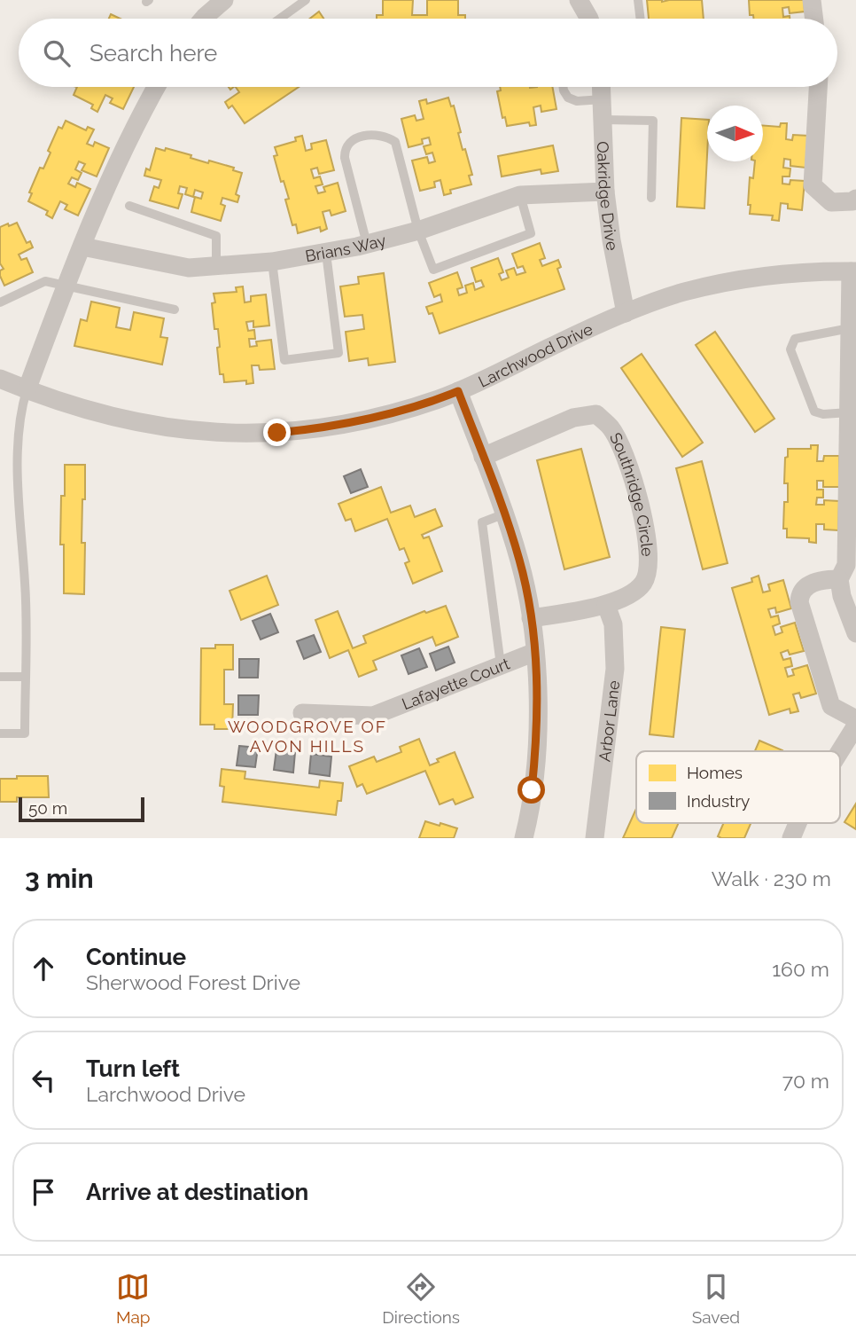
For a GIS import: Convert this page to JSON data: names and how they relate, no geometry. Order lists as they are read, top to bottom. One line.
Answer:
{"streets":{"street":["Oakridge Drive","Brians Way","Larchwood Drive","Southridge Circle","Lafayette Court","Arbor Lane"]},"crossings":[["Oakridge Drive","Brians Way"],["Oakridge Drive","Larchwood Drive"],["Southridge Circle","Arbor Lane"]],"districts":["WOODGROVE OF AVON HILLS"],"legend":["Homes","Industry"],"scale_bar":"50 m","north":"right","page":{"search":"Search here","scale":"50 m","heading":["3 min","Walk · 230 m"],"list":[["Continue","Sherwood Forest Drive","160 m"],["Turn left","Larchwood Drive","70 m"],"Arrive at destination"],"nav":["Map","Directions","Saved"]}}
